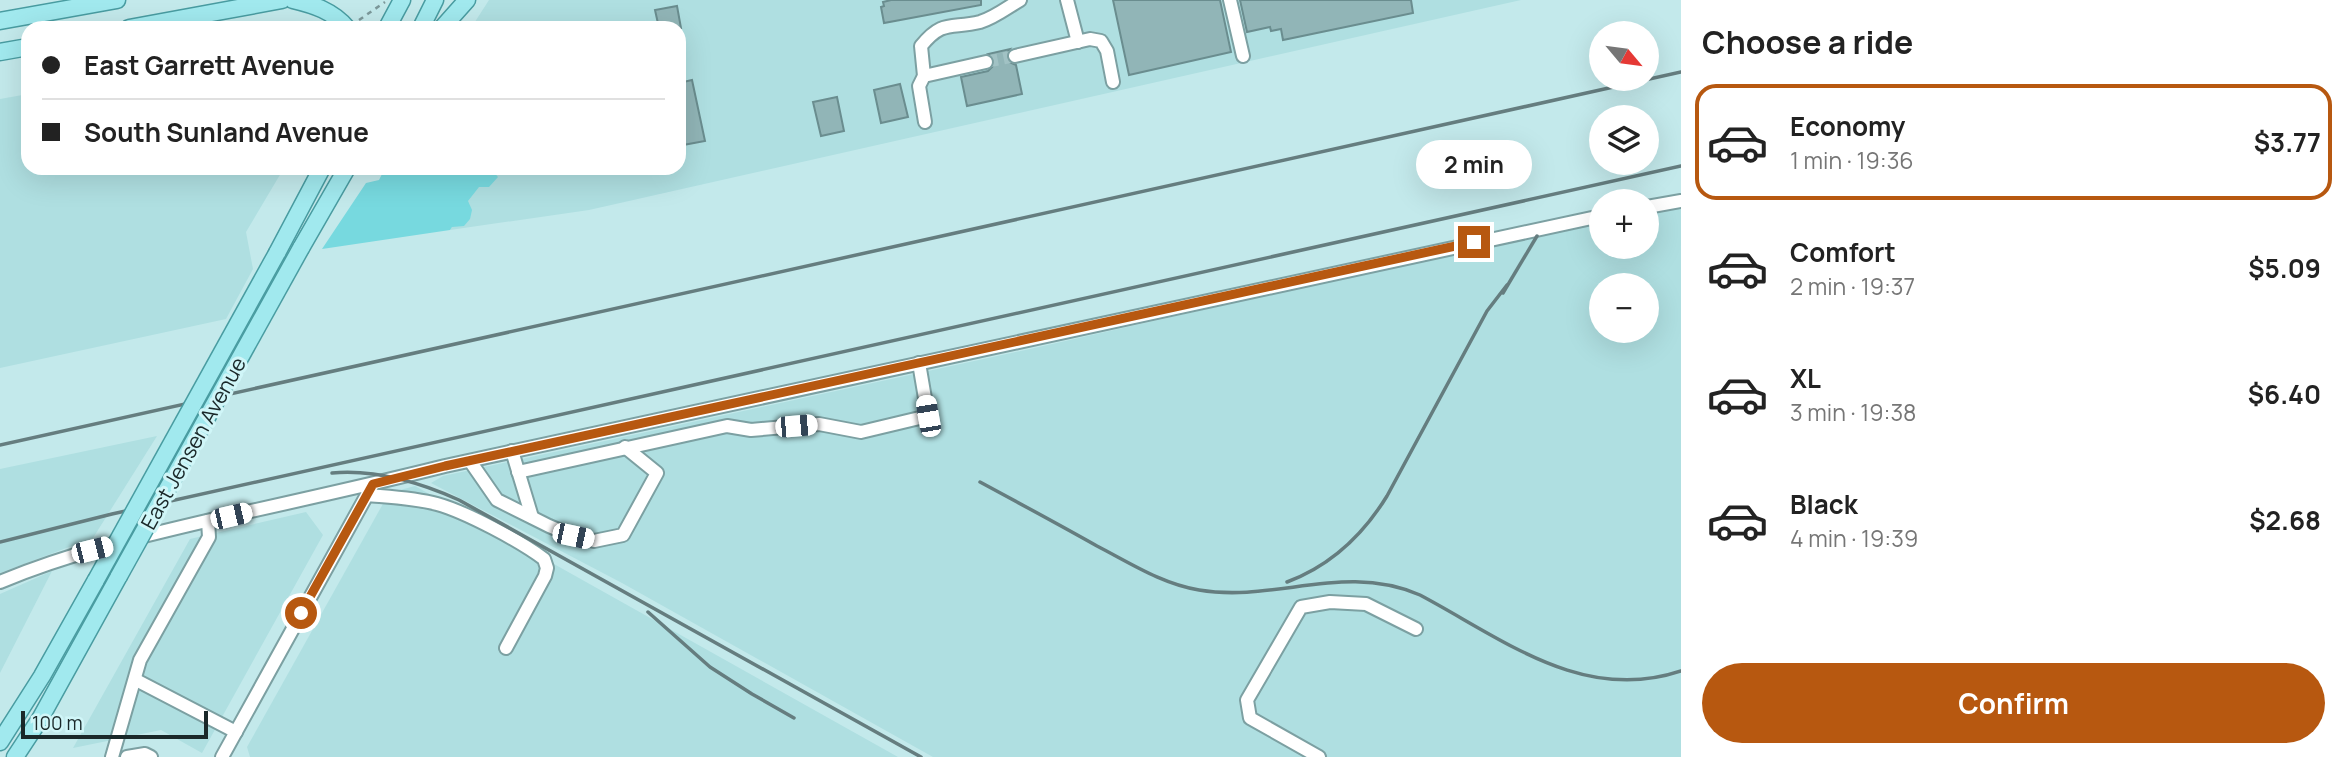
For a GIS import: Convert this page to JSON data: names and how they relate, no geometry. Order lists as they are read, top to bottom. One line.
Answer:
{"streets":{"main road":["East Jensen Avenue"]},"scale_bar":"100 m","north":"bottom right","page":{"heading":"Choose a ride","map_buttons":["+","−"],"banner":["East Garrett Avenue","South Sunland Avenue"],"list":[{"name":"Economy","note":"1 min · 19:36","value":"$3.77"},{"name":"Comfort","note":"2 min · 19:37","value":"$5.09"},{"name":"XL","note":"3 min · 19:38","value":"$6.40"},{"name":"Black","note":"4 min · 19:39","value":"$2.68"}],"bubble":"2 min","buttons":"Confirm","scale":"100 m"}}
